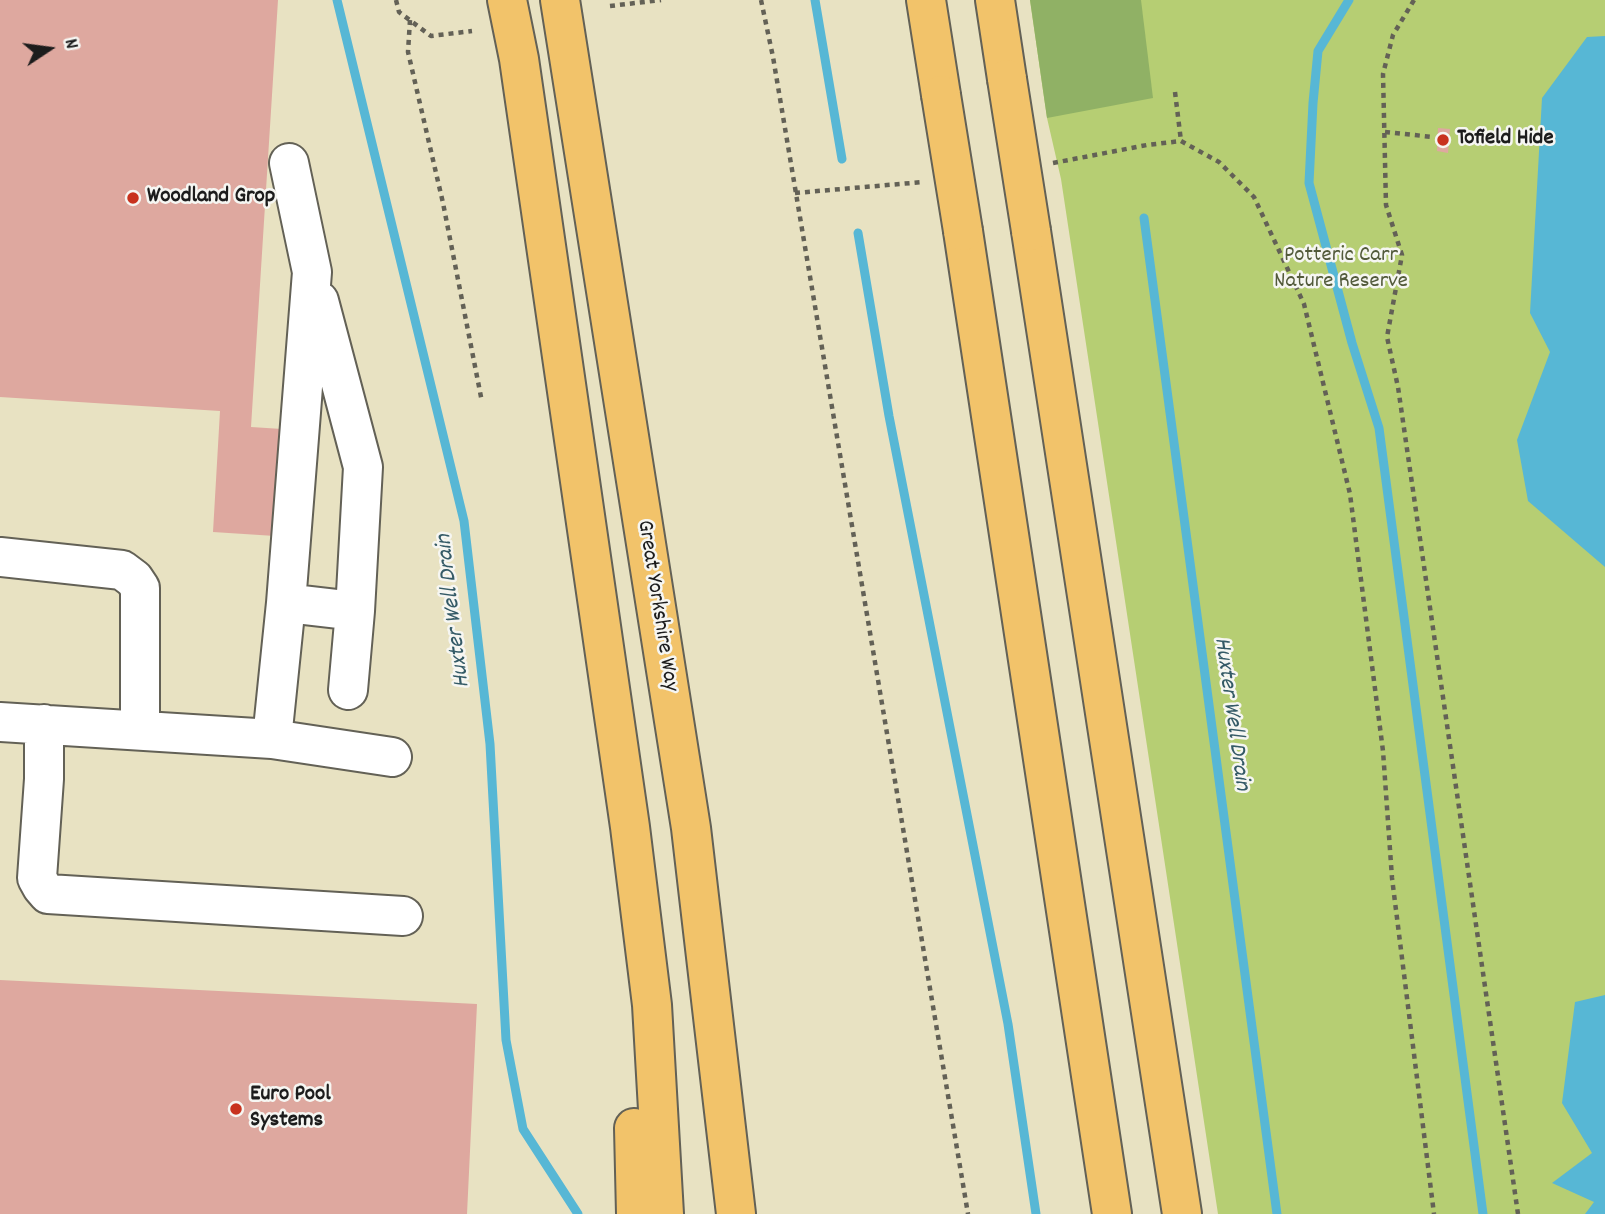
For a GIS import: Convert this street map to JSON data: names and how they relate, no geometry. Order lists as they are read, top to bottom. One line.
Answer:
{"streets":{"highway":["Great Yorkshire Way"]},"water":["Huxter Well Drain"],"parks":["Potteric Carr Nature Reserve"],"places":["Tofield Hide","Woodland Grop","Euro Pool Systems"],"north":"right"}
